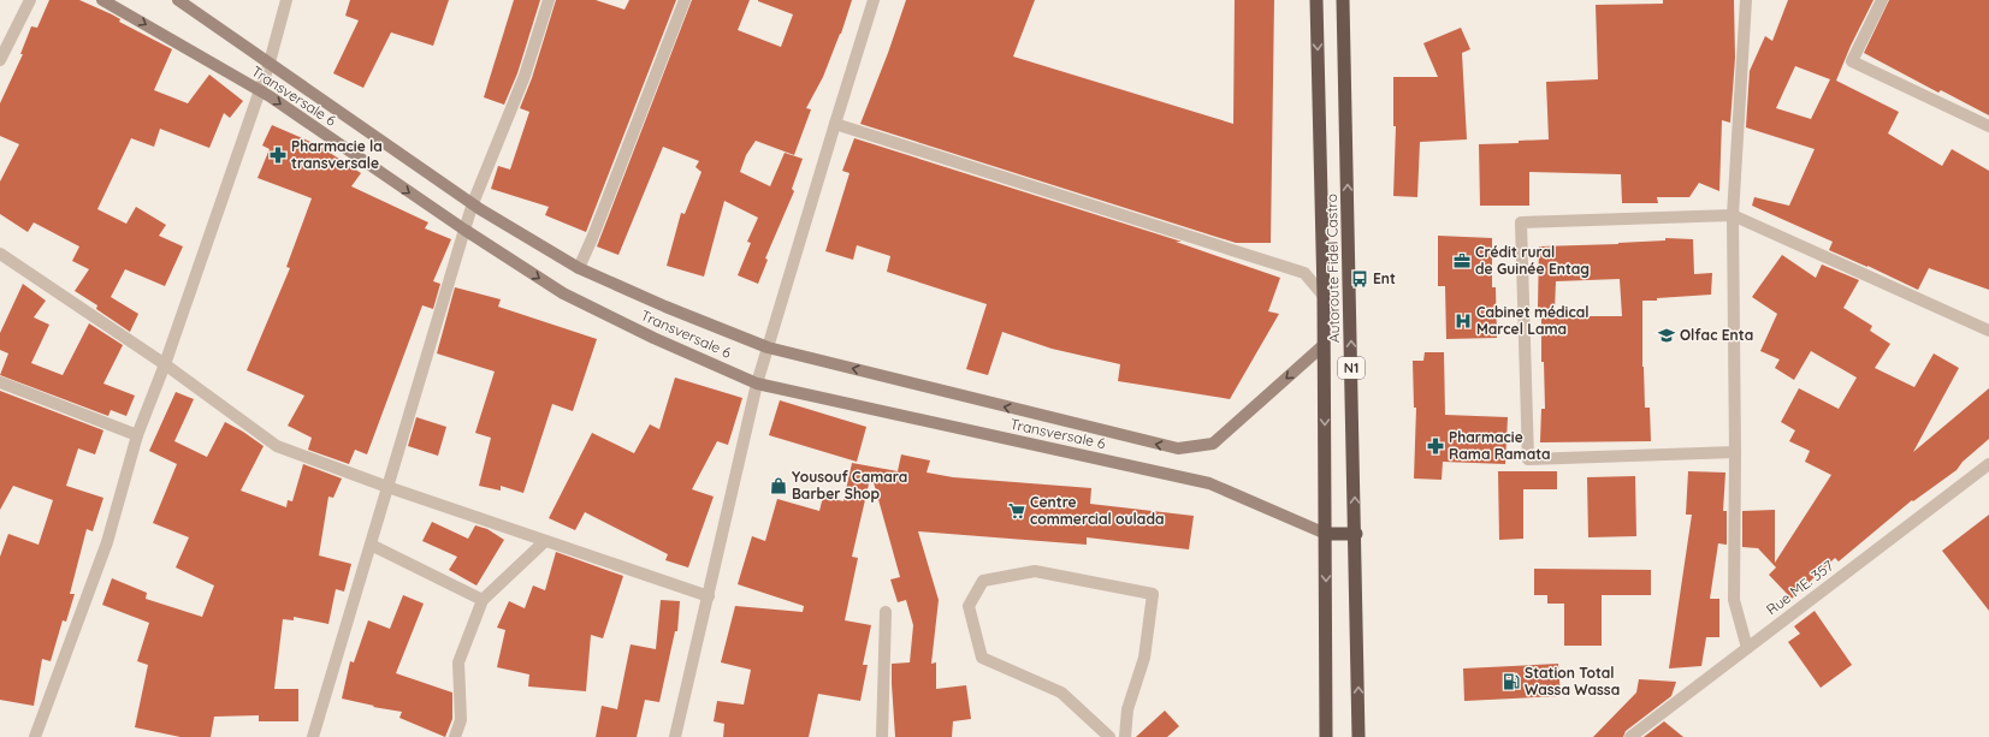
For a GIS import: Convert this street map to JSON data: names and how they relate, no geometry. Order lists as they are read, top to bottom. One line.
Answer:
{"streets":{"highway":["Autoroute Fidel Castro","N1"],"main road":["Transversale 6"],"street":["Rue ME. 357"]},"crossings":[["Transversale 6","Autoroute Fidel Castro"]],"places":{"pharmacy":["Pharmacie la transversale","Pharmacie Rama Ramata"],"office":["Crédit rural de Guinée Entag"],"bus stop":["Ent"],"hospital":["Cabinet médical Marcel Lama"],"school or university":["Olfac Enta"],"shop":["Yousouf Camara Barber Shop"],"supermarket":["Centre commercial oulada"],"fuel station":["Station Total Wassa Wassa"]}}
